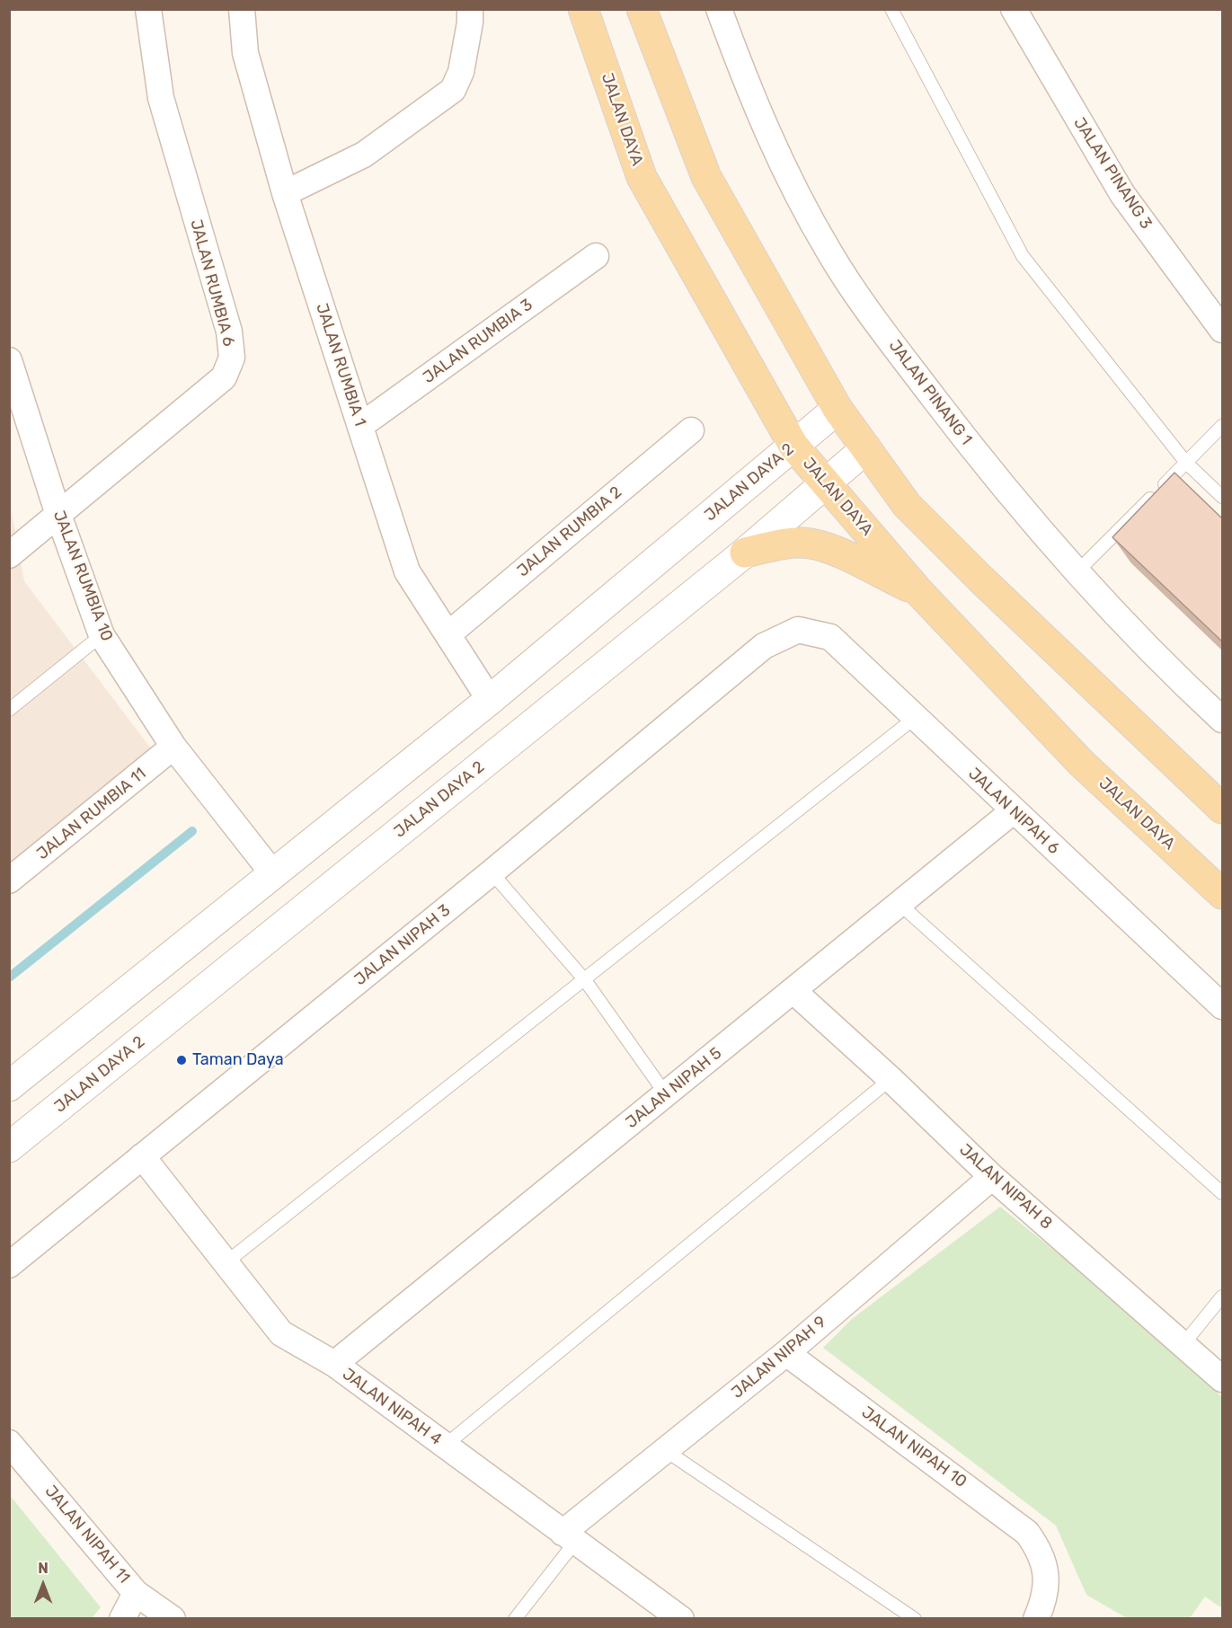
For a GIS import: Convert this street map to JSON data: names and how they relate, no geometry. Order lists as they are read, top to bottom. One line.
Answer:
{"streets":{"main road":["JALAN DAYA","JALAN DAYA 2"],"street":["JALAN PINANG 3","JALAN RUMBIA 6","JALAN RUMBIA 3","JALAN RUMBIA 1","JALAN PINANG 1","JALAN RUMBIA 2","JALAN RUMBIA 10","JALAN NIPAH 6","JALAN RUMBIA 11","JALAN NIPAH 3","JALAN NIPAH 5","JALAN NIPAH 8","JALAN NIPAH 9","JALAN NIPAH 4","JALAN NIPAH 10","JALAN NIPAH 11"]},"crossings":[["JALAN DAYA","JALAN DAYA 2"],["JALAN RUMBIA 6","JALAN RUMBIA 10"],["JALAN RUMBIA 3","JALAN RUMBIA 1"],["JALAN RUMBIA 1","JALAN DAYA 2"],["JALAN RUMBIA 1","JALAN RUMBIA 2"],["JALAN DAYA 2","JALAN RUMBIA 10"],["JALAN RUMBIA 10","JALAN RUMBIA 11"],["JALAN NIPAH 6","JALAN NIPAH 3"],["JALAN NIPAH 6","JALAN NIPAH 5"],["JALAN NIPAH 3","JALAN NIPAH 4"],["JALAN NIPAH 5","JALAN NIPAH 8"],["JALAN NIPAH 5","JALAN NIPAH 4"],["JALAN NIPAH 8","JALAN NIPAH 9"],["JALAN NIPAH 9","JALAN NIPAH 4"],["JALAN NIPAH 9","JALAN NIPAH 10"]],"places":["Taman Daya"],"north":"top"}
